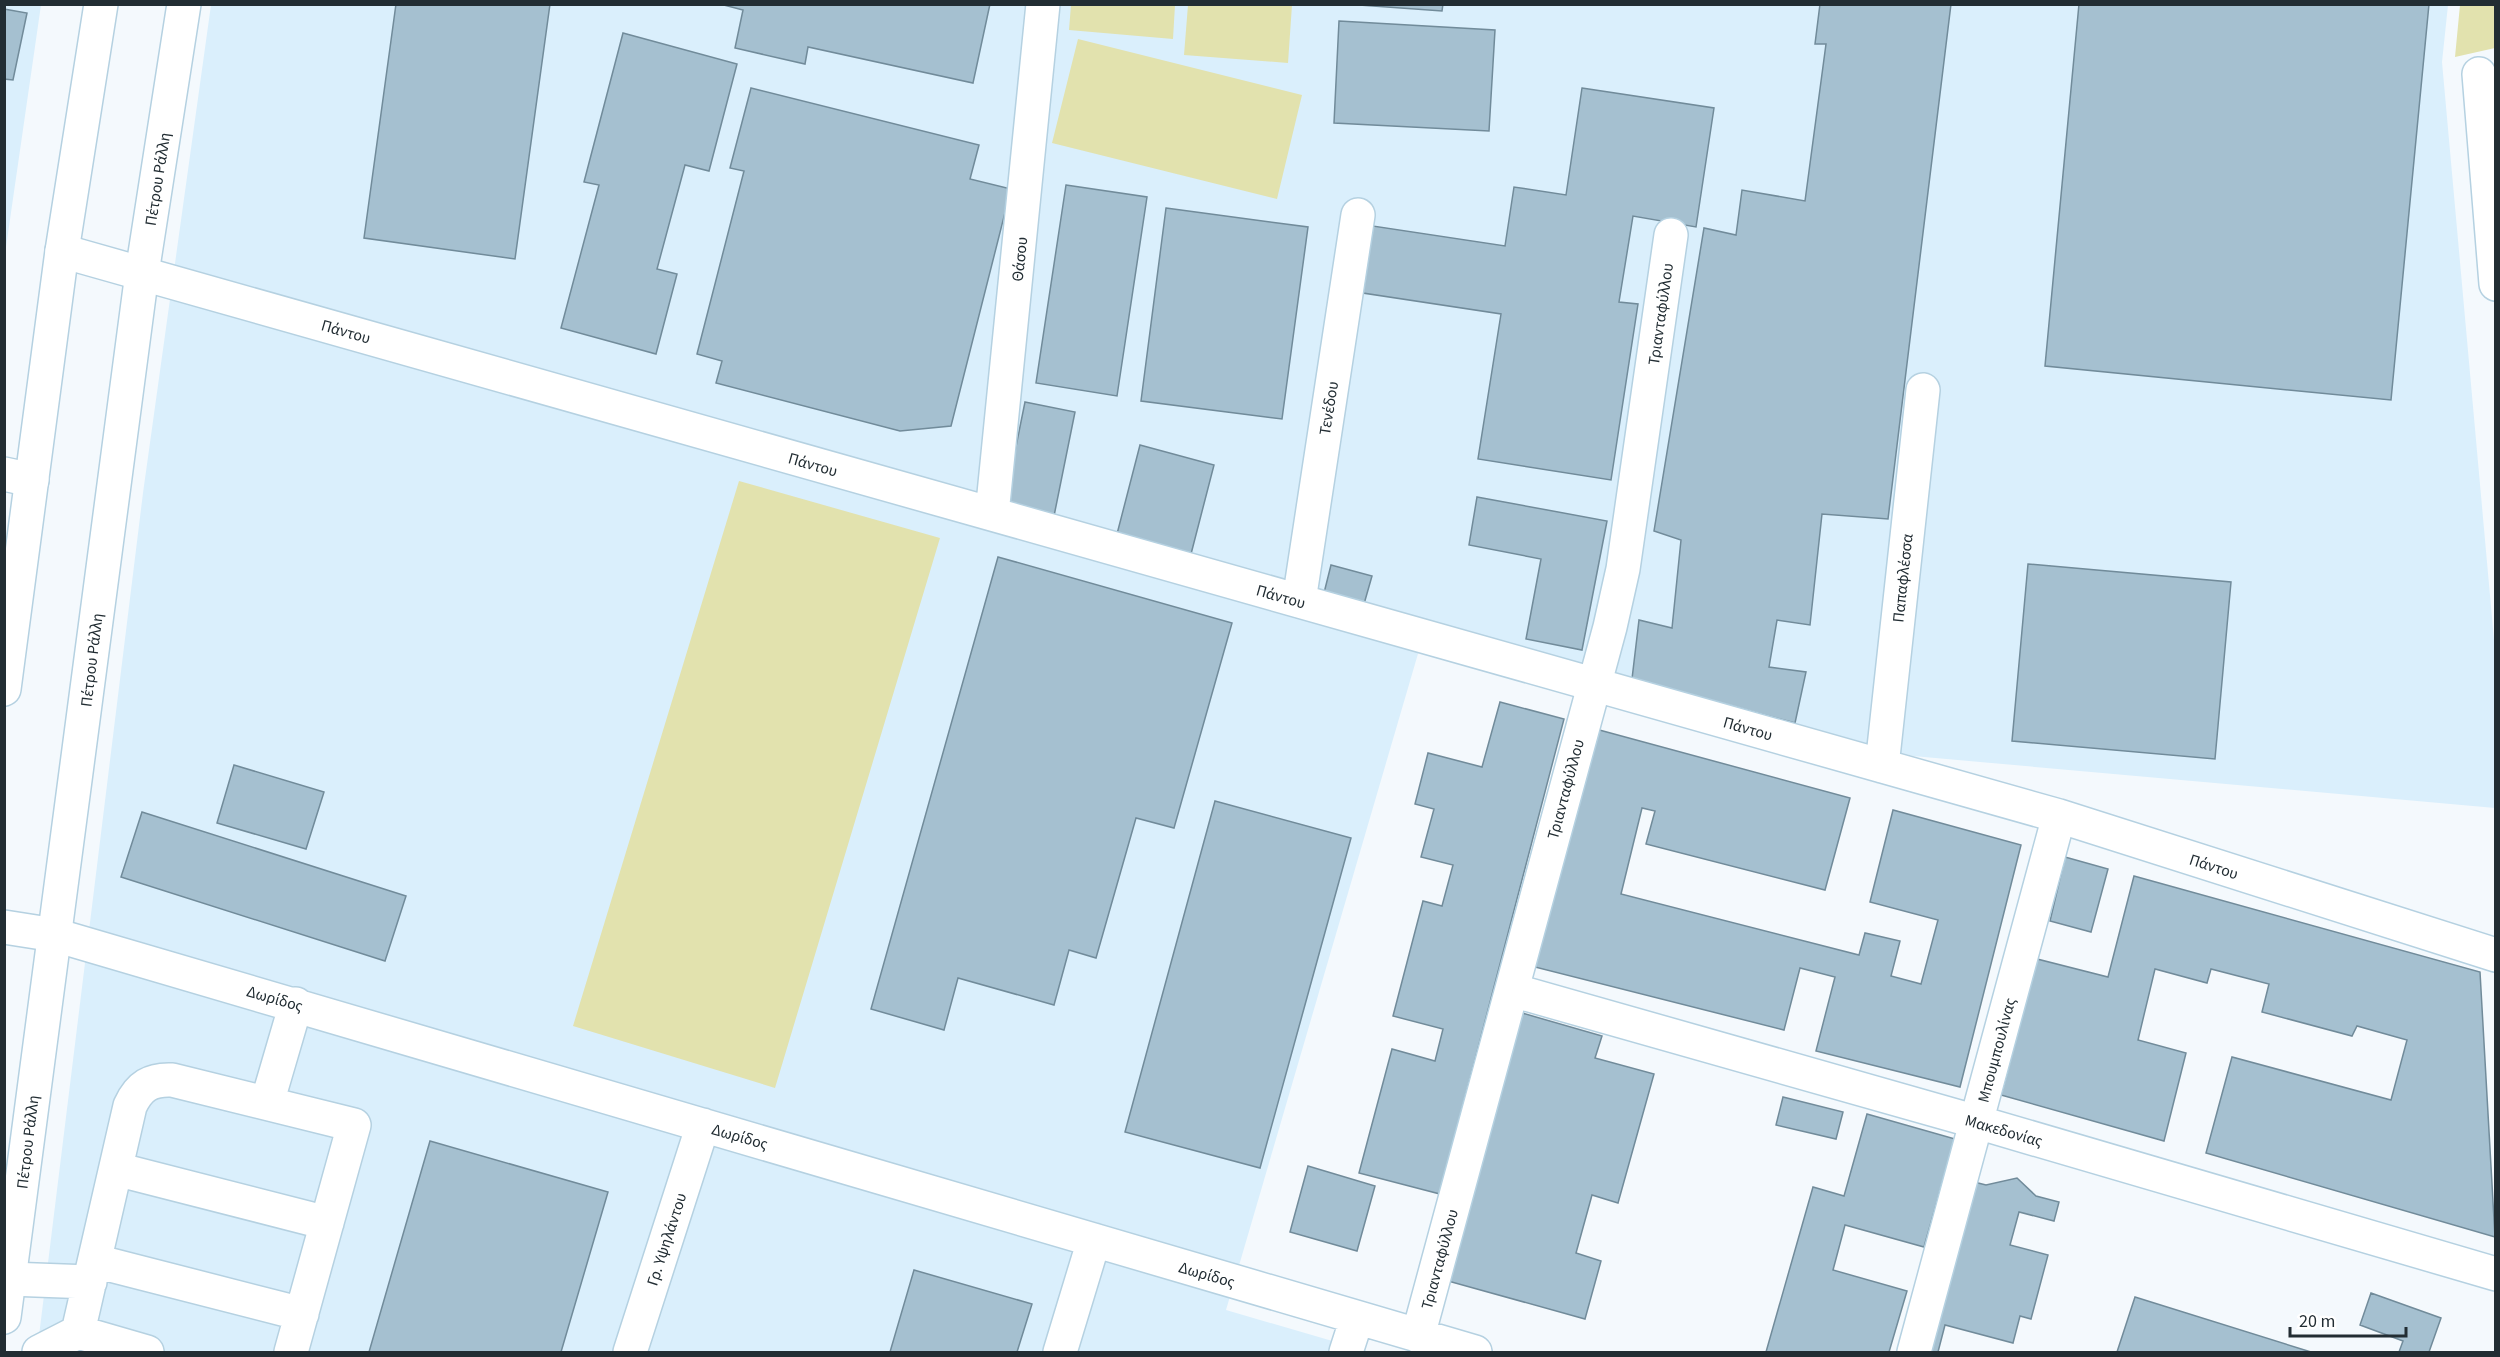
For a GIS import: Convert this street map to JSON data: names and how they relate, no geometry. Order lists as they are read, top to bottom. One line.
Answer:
{"streets":{"street":["Πέτρου Ράλλη","Θάσου","Τριανταφύλλου","Πάντου","Τενέδου","Παπαφλέσσα","Δωρίδος","Μπουμπουλίνας","Μακεδονίας","Γρ. Υψηλάντου"]},"crossings":[["Πέτρου Ράλλη","Πάντου"],["Πέτρου Ράλλη","Δωρίδος"],["Θάσου","Πάντου"],["Τριανταφύλλου","Πάντου"],["Τριανταφύλλου","Δωρίδος"],["Τριανταφύλλου","Μακεδονίας"],["Πάντου","Τενέδου"],["Πάντου","Παπαφλέσσα"],["Πάντου","Μπουμπουλίνας"],["Δωρίδος","Γρ. Υψηλάντου"],["Μπουμπουλίνας","Μακεδονίας"]],"scale_bar":"20 m"}
